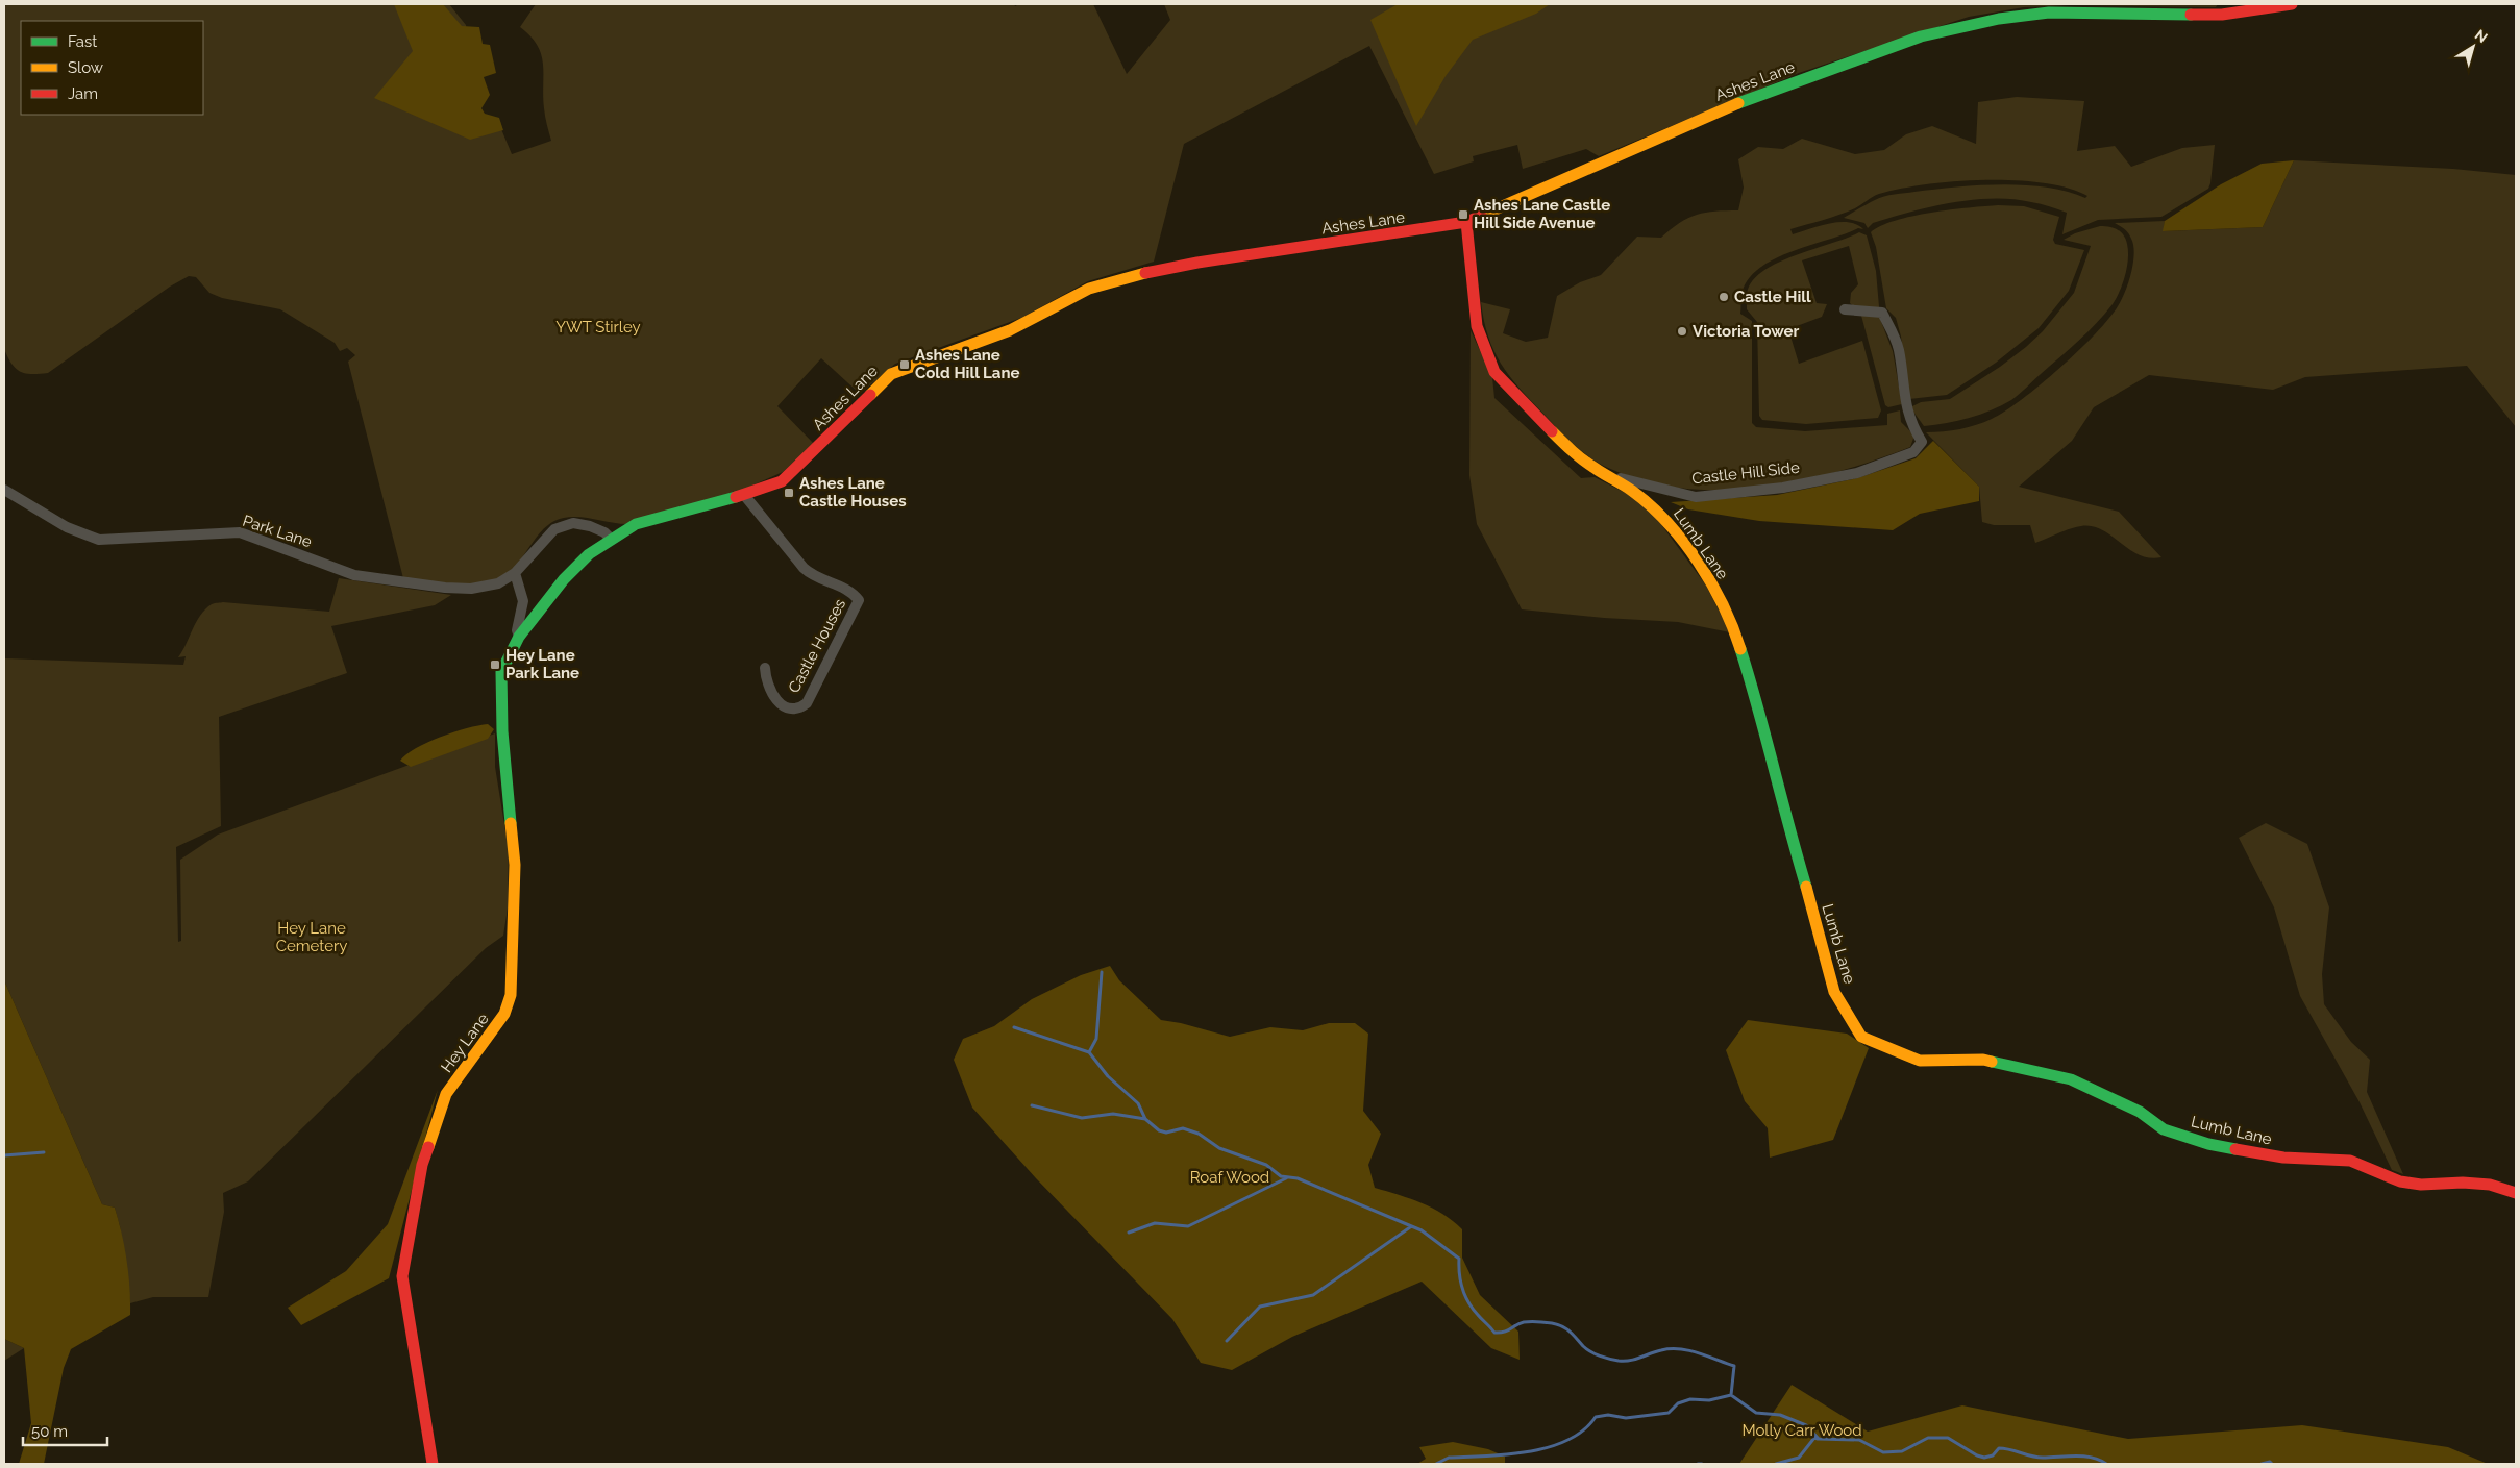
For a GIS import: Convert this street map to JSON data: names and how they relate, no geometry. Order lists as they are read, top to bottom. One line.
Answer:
{"streets":{"street":["Ashes Lane","Castle Hill Side","Park Lane","Lumb Lane","Castle Houses","Hey Lane"]},"crossings":[["Ashes Lane","Castle Hill Side"],["Ashes Lane","Park Lane"],["Ashes Lane","Castle Houses"],["Ashes Lane","Hey Lane"],["Castle Hill Side","Lumb Lane"]],"parks":["YWT Stirley","Hey Lane Cemetery","Roaf Wood","Molly Carr Wood"],"places":{"transit":["Ashes Lane Castle Hill Side Avenue","Ashes Lane Cold Hill Lane","Ashes Lane Castle Houses","Hey Lane Park Lane"],"other":["Castle Hill","Victoria Tower"]},"legend":["Fast","Slow","Jam"],"scale_bar":"50 m","north":"top right"}
